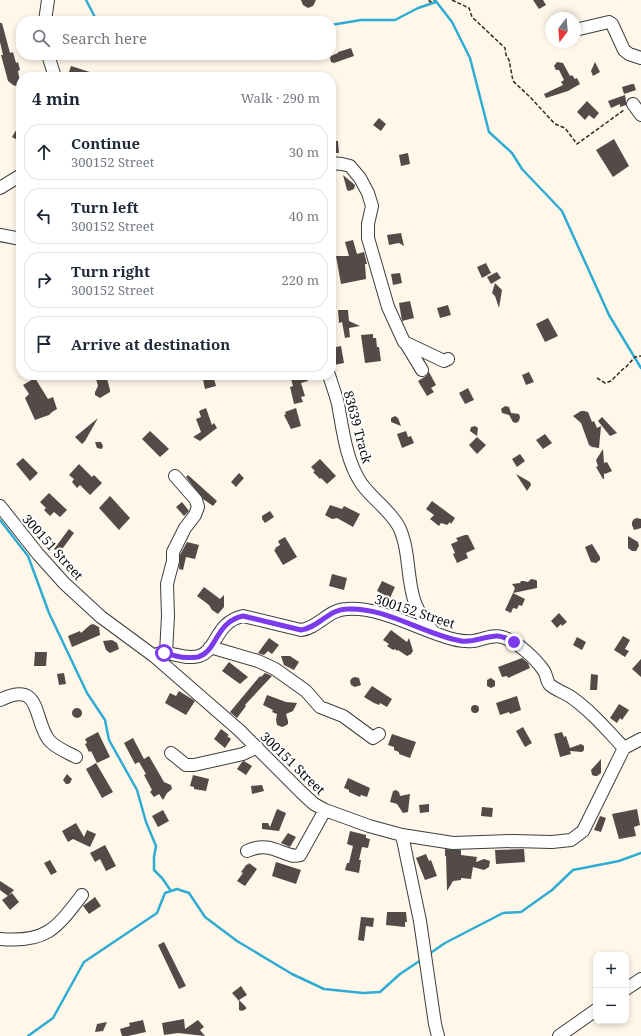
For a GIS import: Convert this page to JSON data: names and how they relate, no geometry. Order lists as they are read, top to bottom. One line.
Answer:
{"streets":{"street":["83639 Track","300151 Street","300152 Street"]},"crossings":[["83639 Track","300152 Street"],["300151 Street","300152 Street"]],"north":"bottom","page":{"search":"Search here","heading":["4 min","Walk · 290 m"],"list":[["Continue","300152 Street","30 m"],["Turn left","300152 Street","40 m"],["Turn right","300152 Street","220 m"],"Arrive at destination"],"map_buttons":["+","−"]}}
